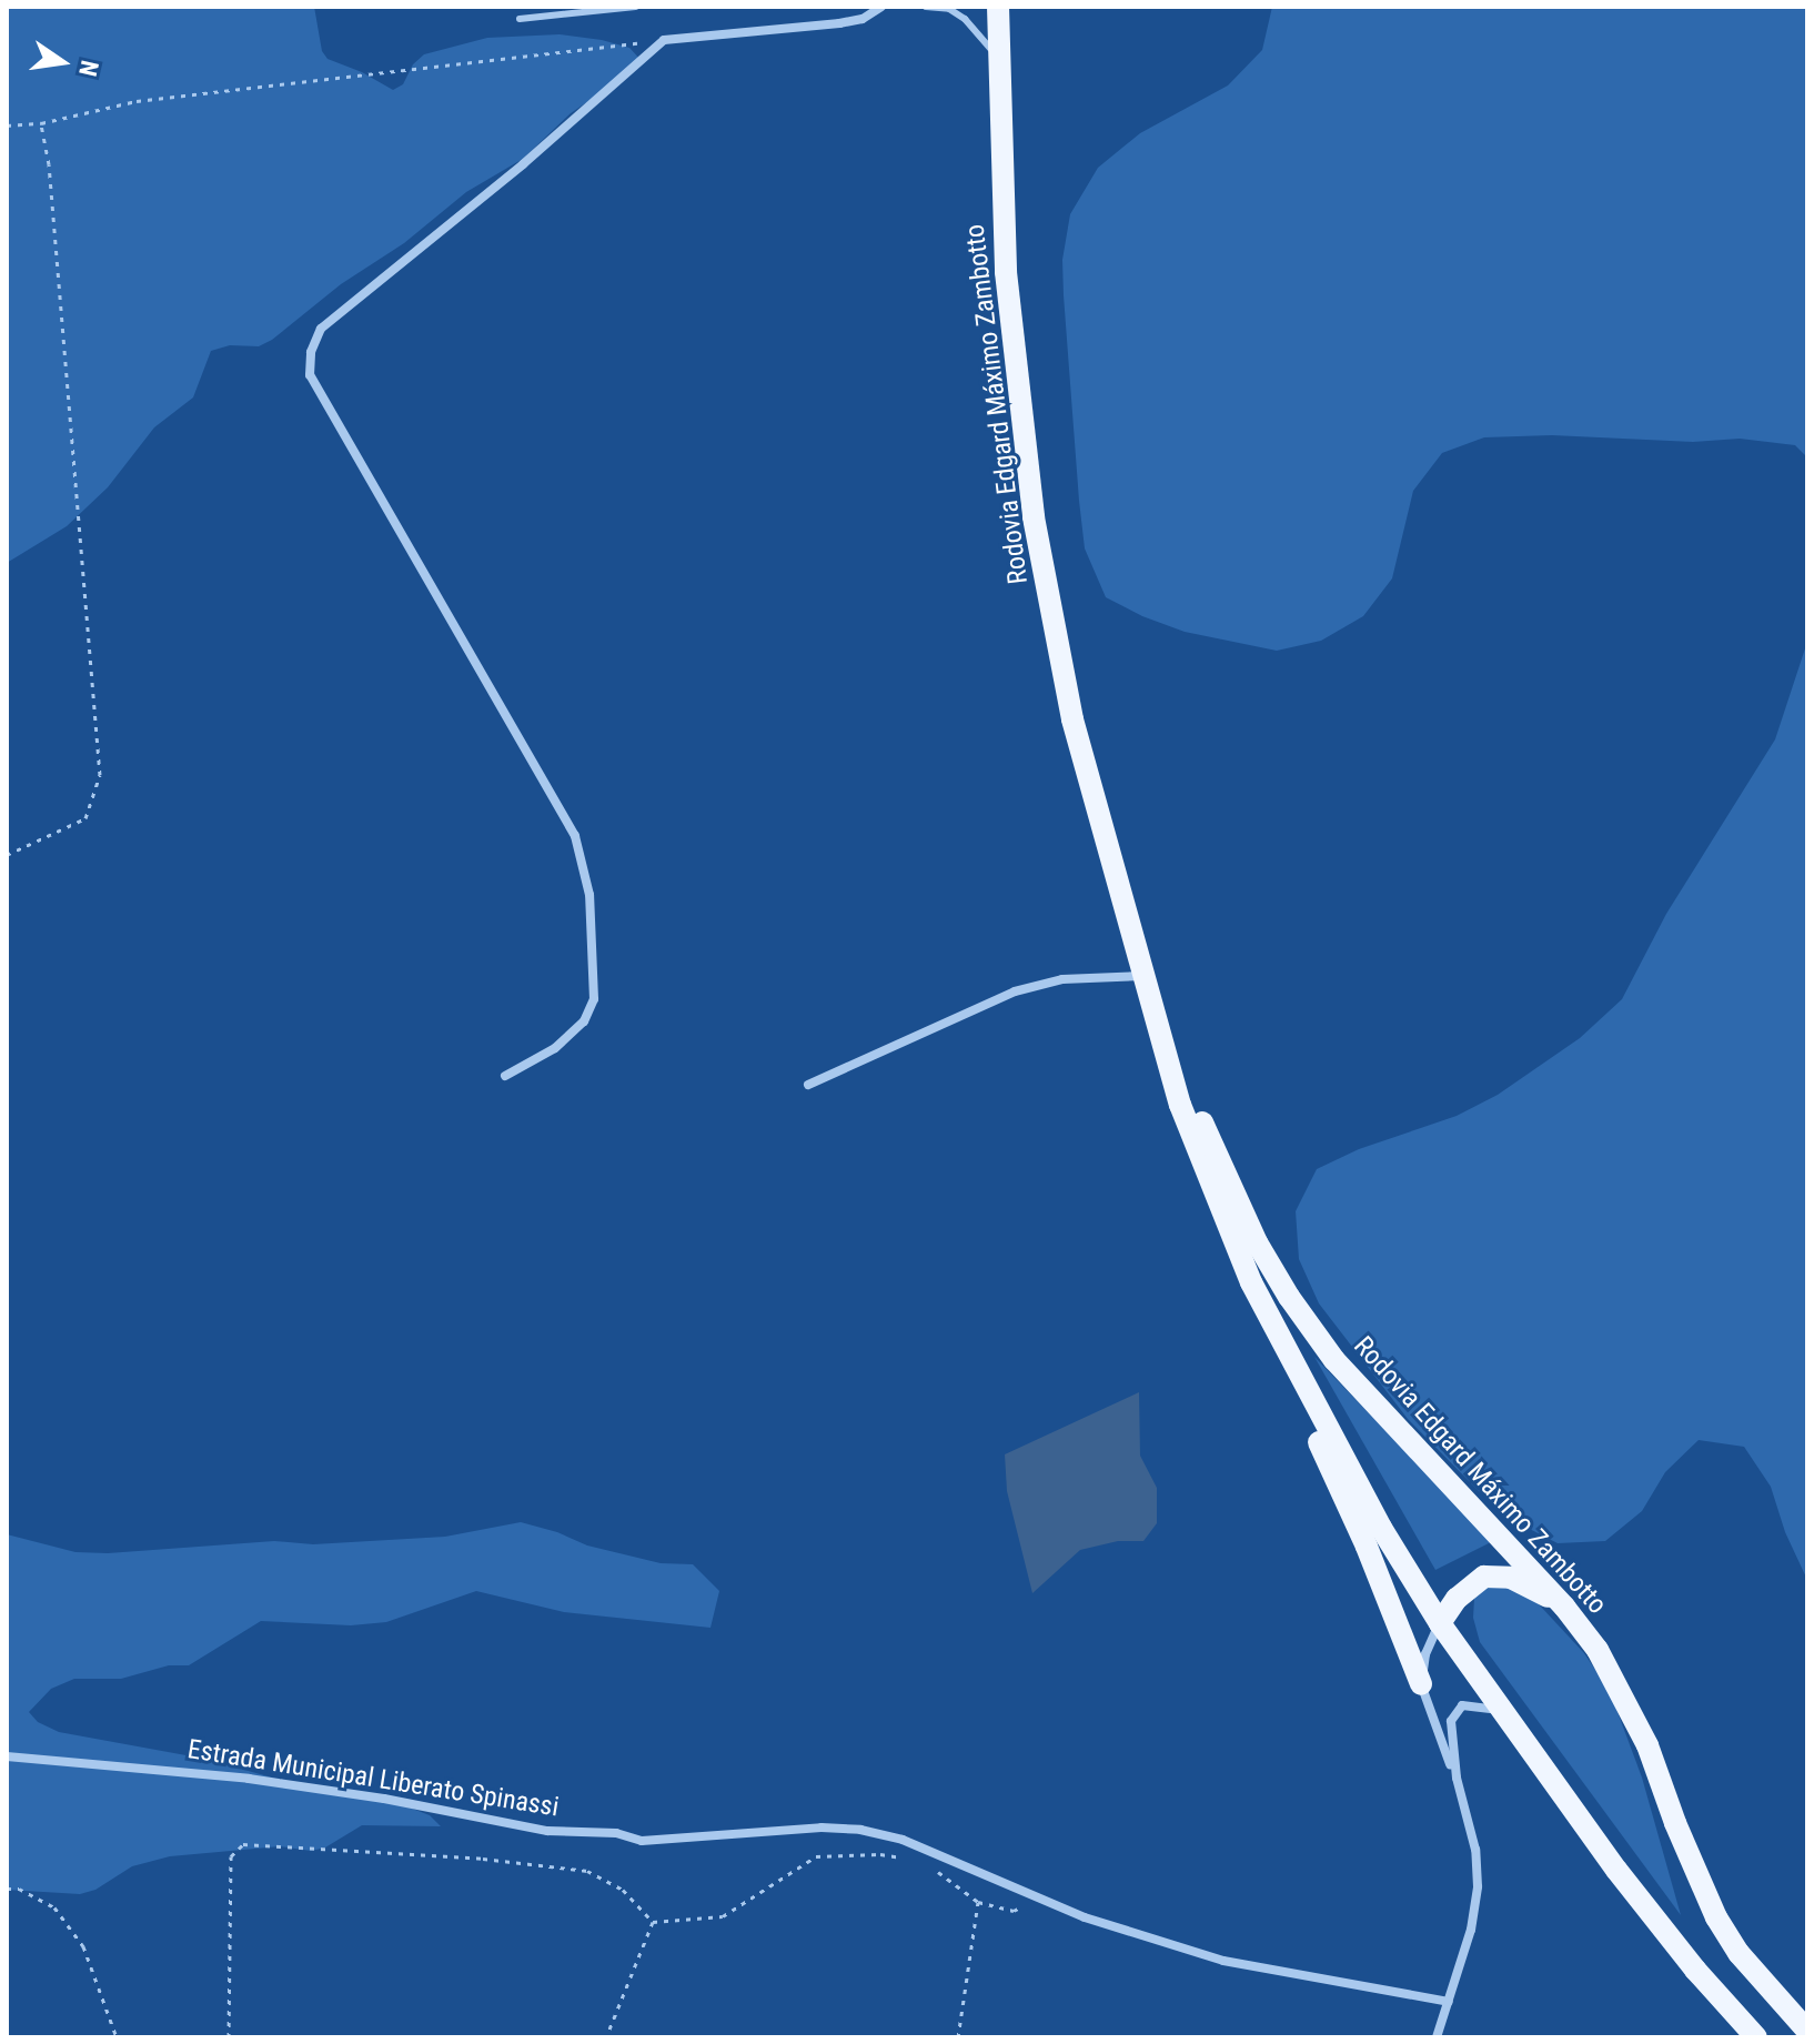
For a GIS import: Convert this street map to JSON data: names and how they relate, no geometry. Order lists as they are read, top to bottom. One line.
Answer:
{"streets":{"main road":["Rodovia Edgard Máximo Zambotto"],"street":["Estrada Municipal Liberato Spinassi"]},"north":"right"}
